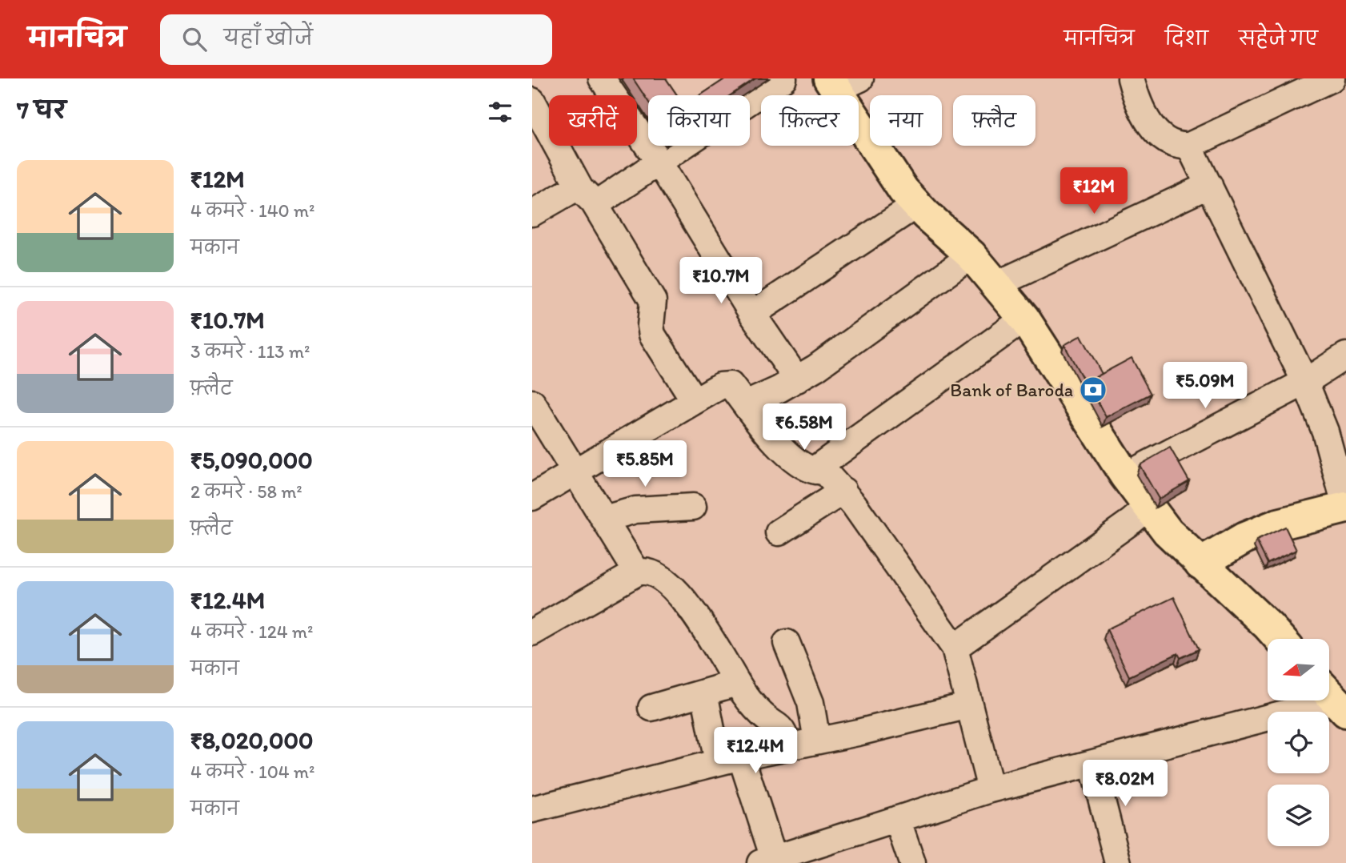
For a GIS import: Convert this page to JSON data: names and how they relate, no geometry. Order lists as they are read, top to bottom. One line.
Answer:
{"places":{"bank":["Bank of Baroda"]},"north":"left","page":{"header":"मानचित्र","search":"यहाँ खोजें","nav":["मानचित्र","दिशा","सहेजे गए"],"heading":"7 घर","chip":["खरीदें","किराया","फ़िल्टर","नया","फ़्लैट"],"list":[{"name":"₹12M","note":"4 कमरे · 140 m² · मकान"},{"name":"₹10.7M","note":"3 कमरे · 113 m² · फ़्लैट"},{"name":"₹5,090,000","note":"2 कमरे · 58 m² · फ़्लैट"},{"name":"₹12.4M","note":"4 कमरे · 124 m² · मकान"},{"name":"₹8,020,000","note":"4 कमरे · 104 m² · मकान"}],"price":["₹12M","₹10.7M","₹5.09M","₹6.58M","₹5.85M","₹12.4M","₹8.02M"]}}
